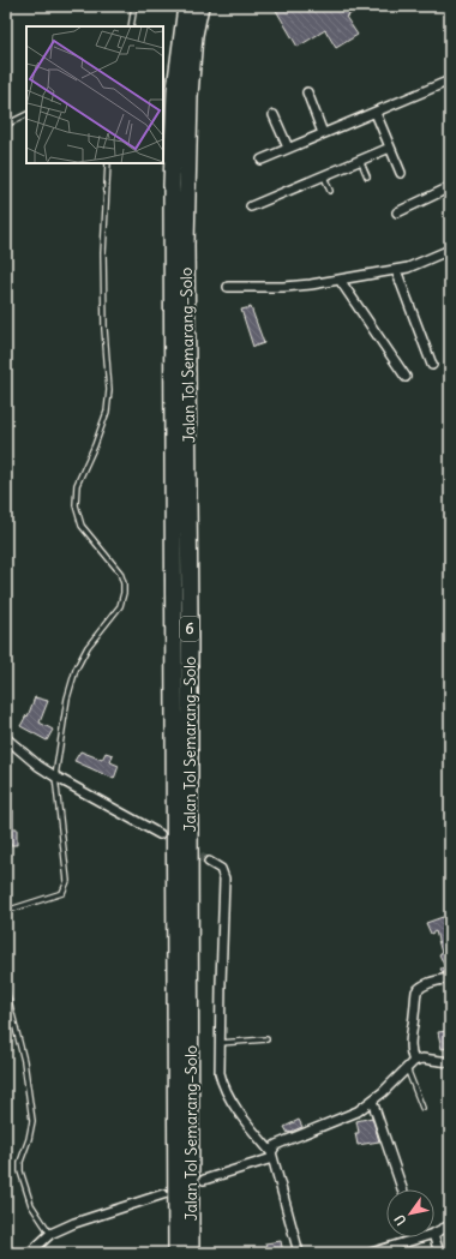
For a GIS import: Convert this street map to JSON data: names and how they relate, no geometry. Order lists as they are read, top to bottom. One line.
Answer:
{"streets":{"highway":["Jalan Tol Semarang–Solo","6"]},"north":"bottom left"}
